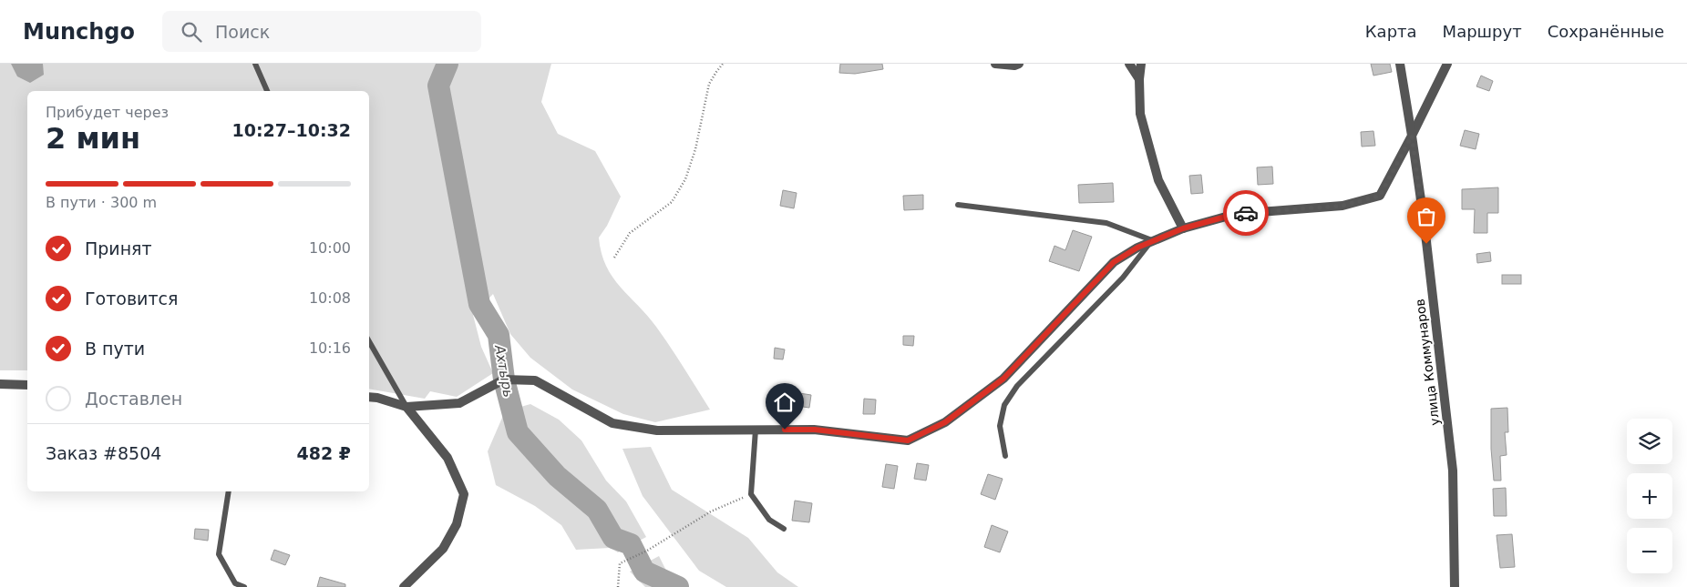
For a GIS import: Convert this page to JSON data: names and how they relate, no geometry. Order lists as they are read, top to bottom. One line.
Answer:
{"streets":{"street":["улица Коммунаров"]},"water":["Ахтырь"],"page":{"header":"Munchgo","search":"Поиск","nav":["Карта","Маршрут","Сохранённые"],"heading":["2 мин","Прибудет через","10:27–10:32"],"panel":["Заказ #8504","482 ₽"],"bar":"В пути · 300 m","list":[["Принят","10:00"],["Готовится","10:08"],["В пути","10:16"],"Доставлен"],"map_buttons":["+","−"]}}
